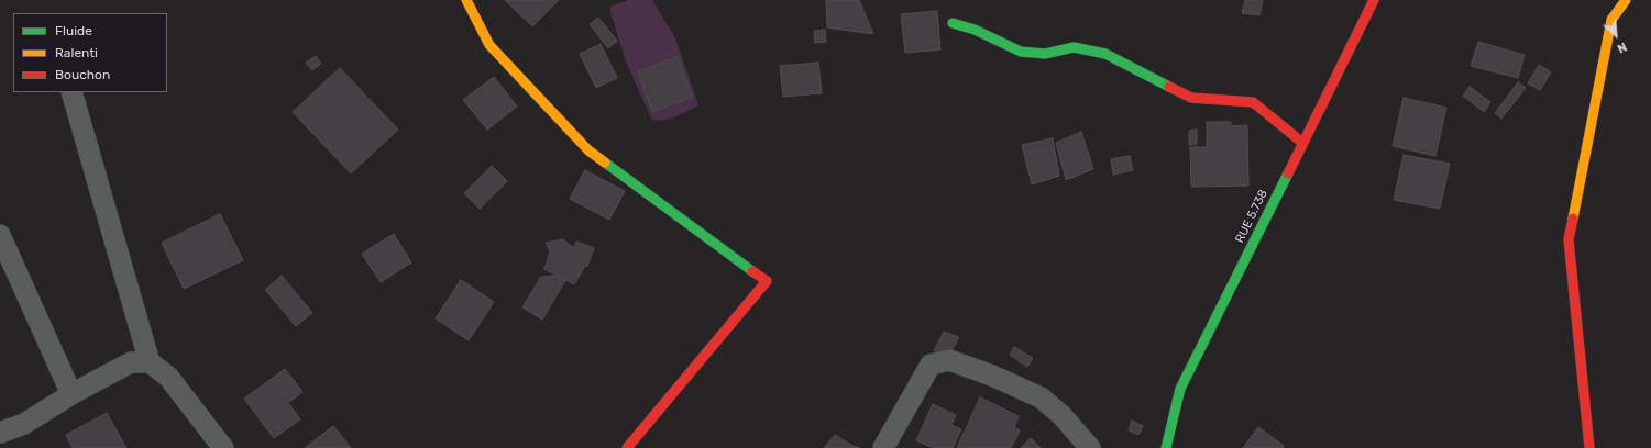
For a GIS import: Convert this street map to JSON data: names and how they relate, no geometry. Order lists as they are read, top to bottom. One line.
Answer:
{"streets":{"street":["RUE 5.738"]},"legend":["Fluide","Ralenti","Bouchon"],"north":"bottom right"}
